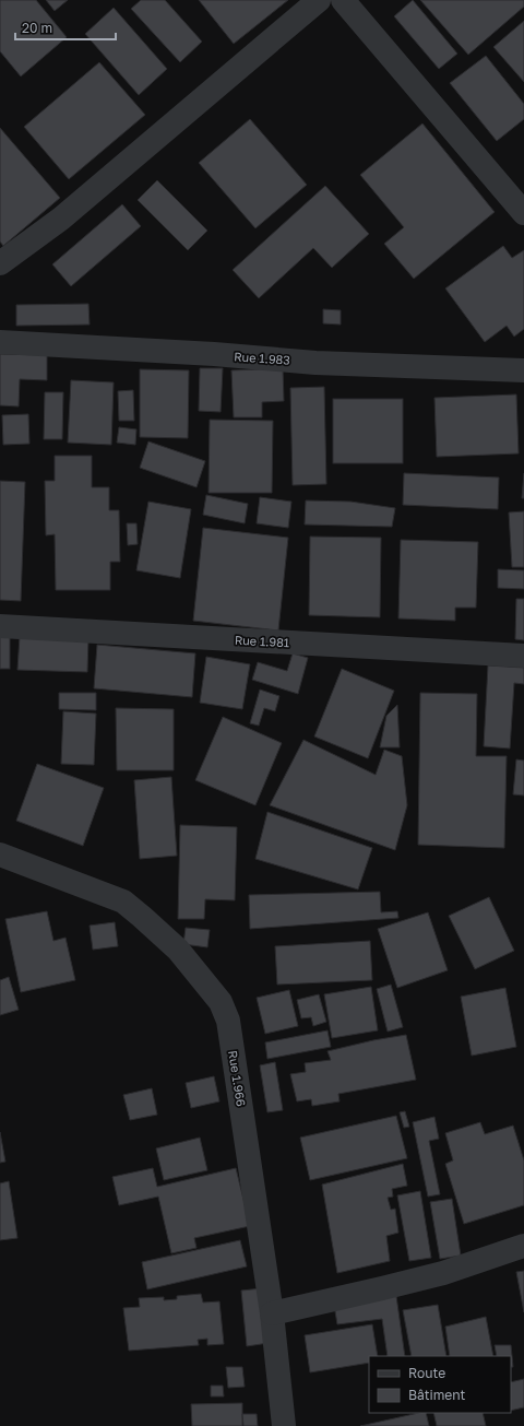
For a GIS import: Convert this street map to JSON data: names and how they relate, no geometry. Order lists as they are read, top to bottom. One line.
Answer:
{"streets":{"street":["Rue 1.983","Rue 1.981","Rue 1.966"]},"legend":["Route","Bâtiment"],"scale_bar":"20 m"}
